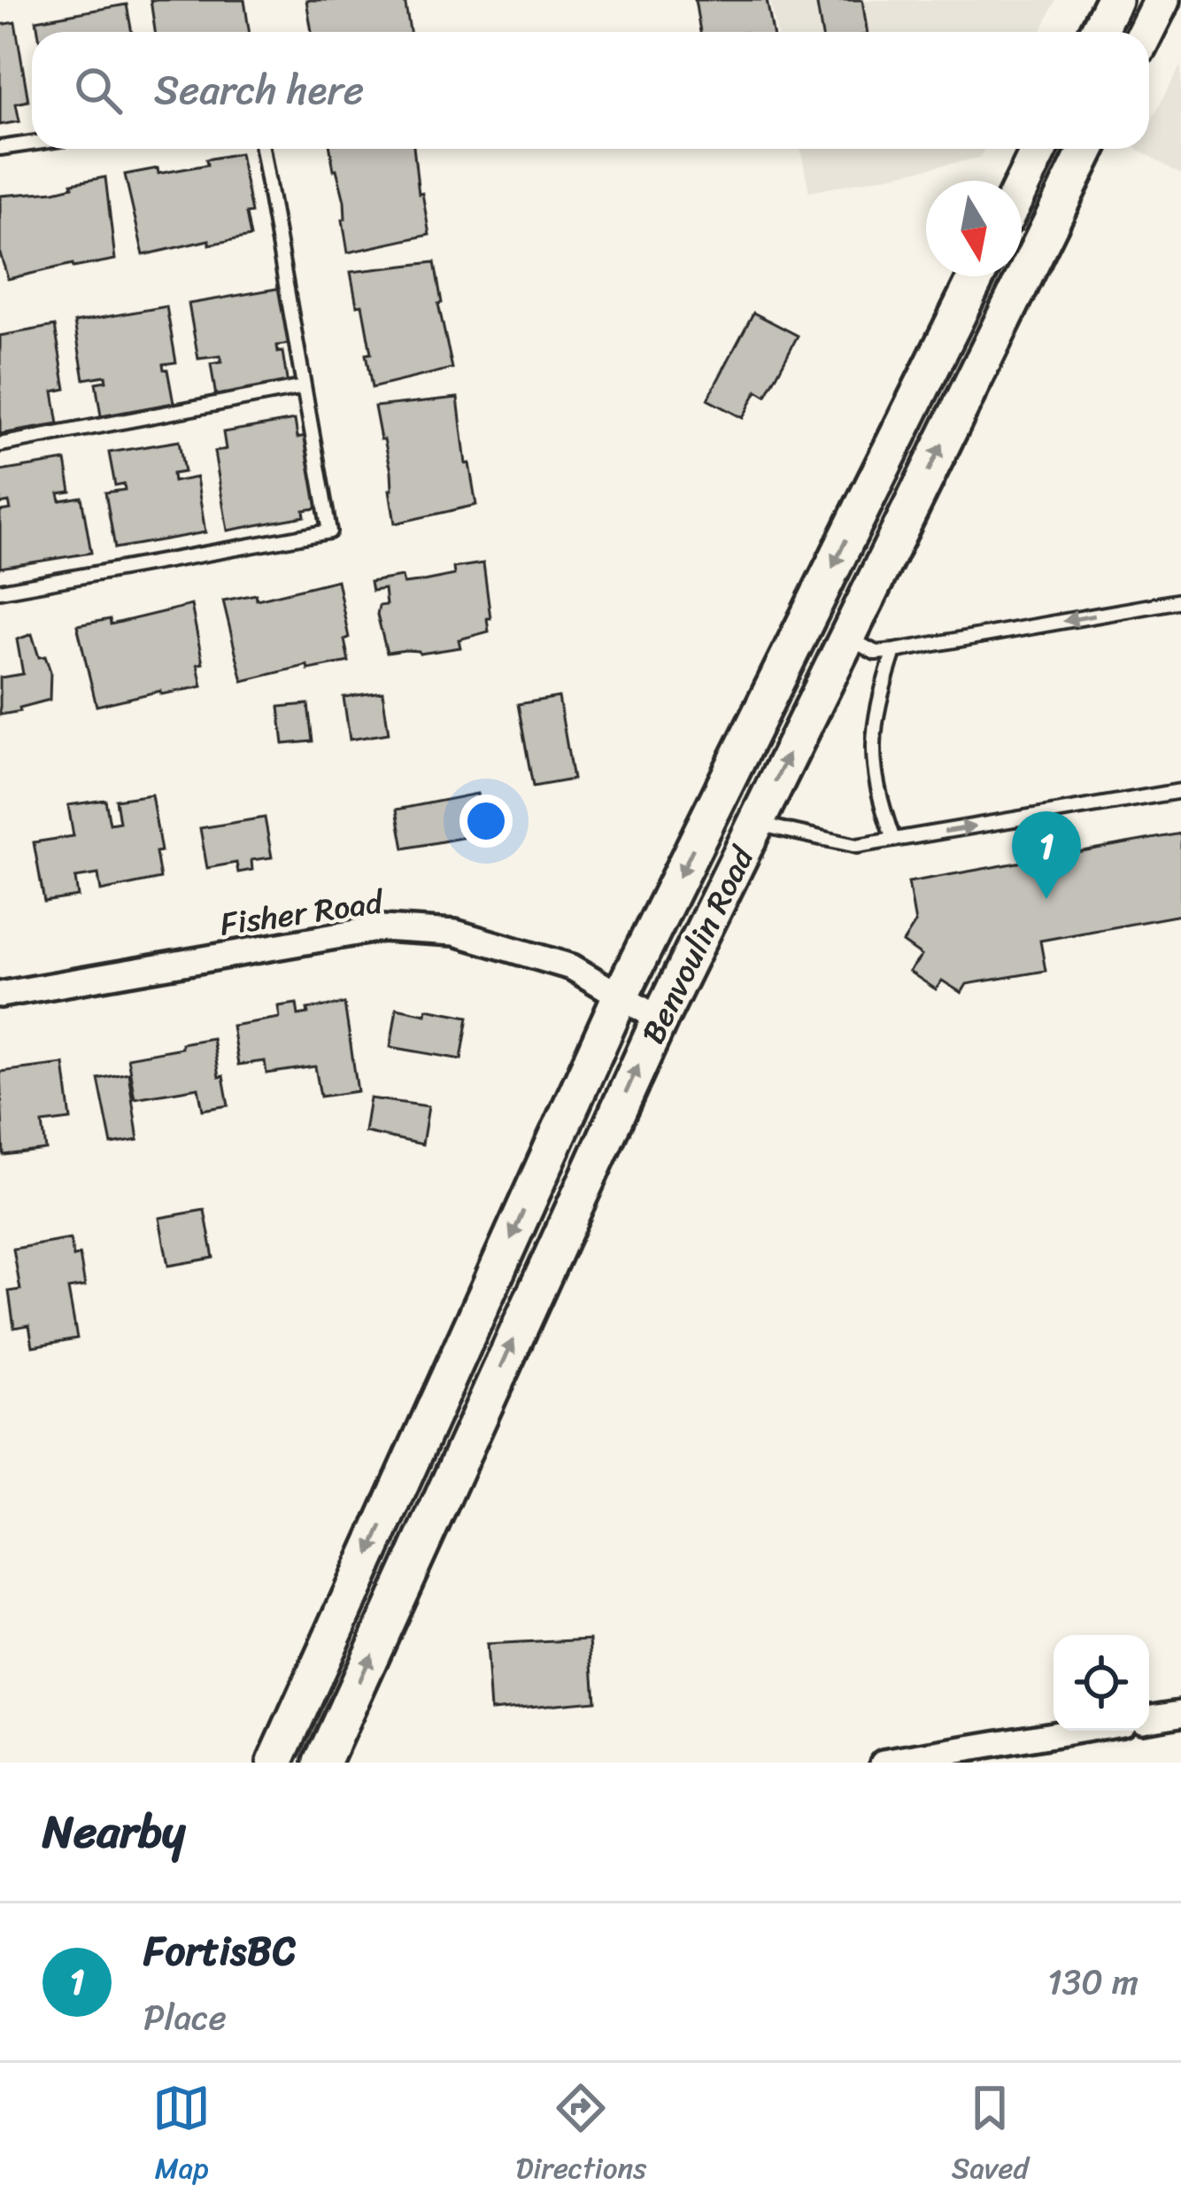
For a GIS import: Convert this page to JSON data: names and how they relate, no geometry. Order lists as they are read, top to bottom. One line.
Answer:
{"streets":{"main road":["Benvoulin Road"],"street":["Fisher Road"]},"crossings":[["Fisher Road","Benvoulin Road"]],"north":"bottom","page":{"search":"Search here","pins":"1","heading":"Nearby","list":[{"mark":"1","name":"FortisBC","note":"Place","value":"130 m"}],"nav":["Map","Directions","Saved"]}}
